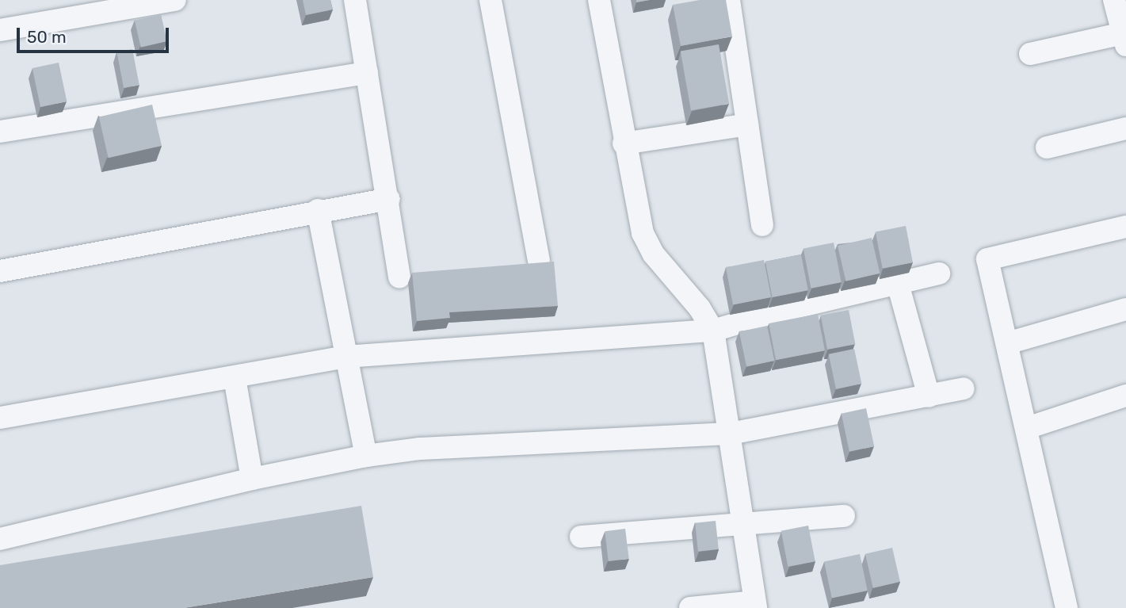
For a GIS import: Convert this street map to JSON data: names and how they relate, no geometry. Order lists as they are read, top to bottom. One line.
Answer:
{"scale_bar":"50 m"}
